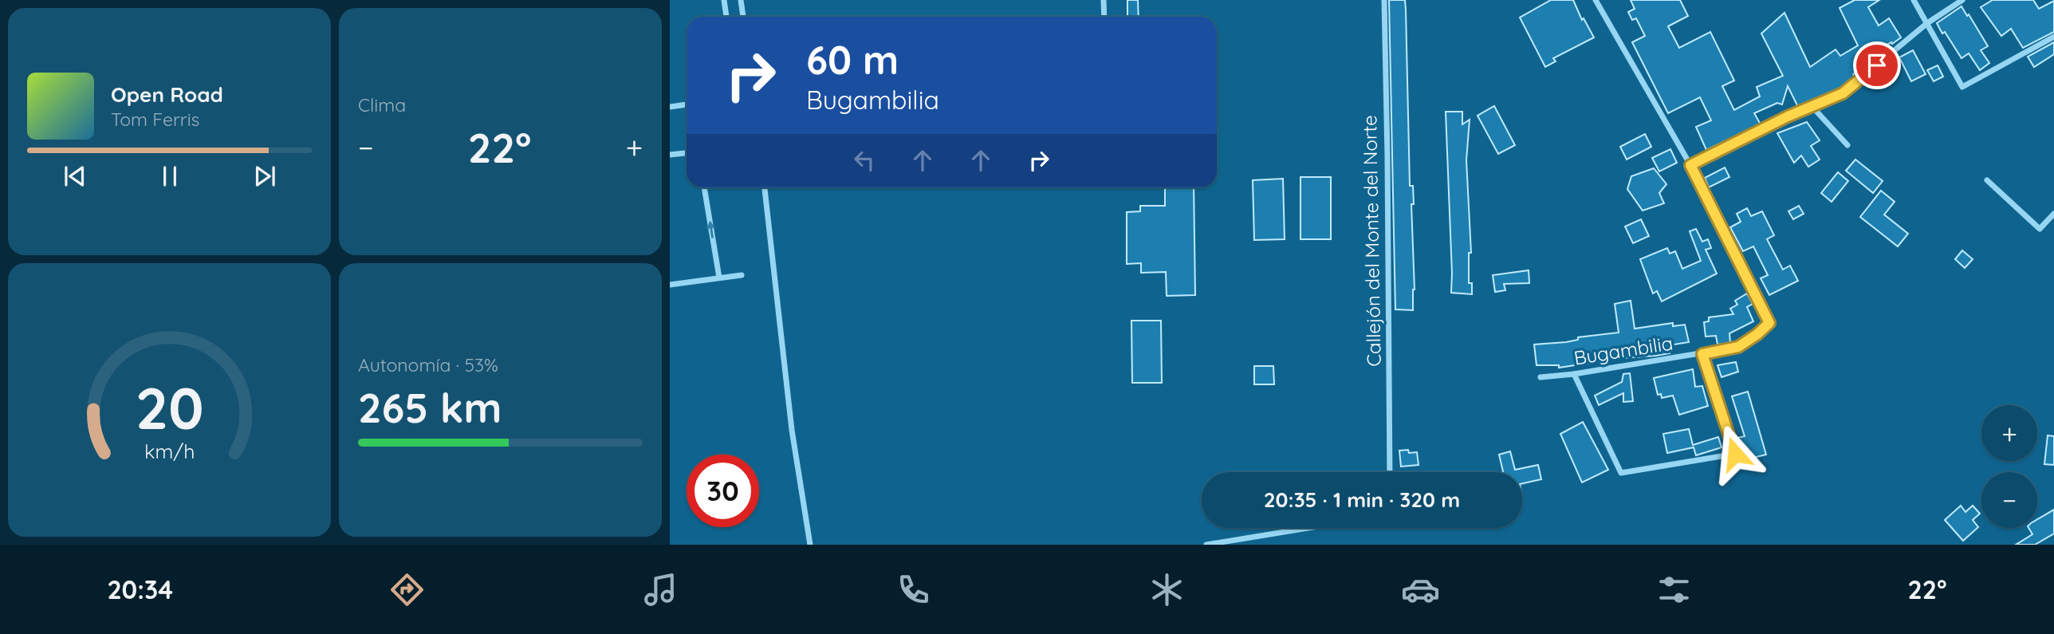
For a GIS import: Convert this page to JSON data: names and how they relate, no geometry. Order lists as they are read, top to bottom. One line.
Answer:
{"streets":{"street":["Callejón del Monte del Norte","Bugambilia"]},"page":{"tile":["Clima",["Autonomía · 53%","265 km"]],"turn":["60 m","Bugambilia"],"song":["Open Road","Tom Ferris"],"heat":["−","22°","+"],"map_buttons":["+","−"],"limit":"30","trip":"20:35 · 1 min · 320 m","tabs":["20:34","22°"],"gauge":["20","km/h"]}}
